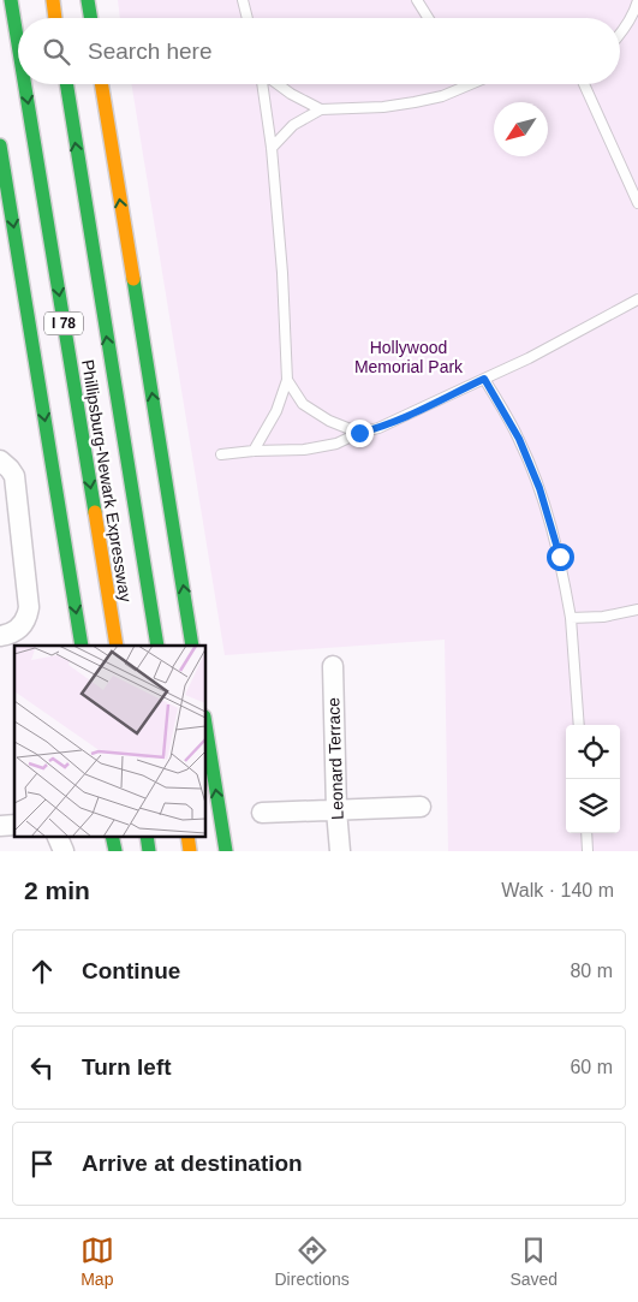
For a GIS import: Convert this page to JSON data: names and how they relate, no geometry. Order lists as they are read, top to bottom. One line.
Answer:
{"streets":{"highway":["I 78","Phillipsburg-Newark Expressway"],"street":["Leonard Terrace"]},"parks":["Hollywood Memorial Park"],"north":"bottom left","page":{"search":"Search here","heading":["2 min","Walk · 140 m"],"list":[["Continue","80 m"],["Turn left","60 m"],"Arrive at destination"],"nav":["Map","Directions","Saved"]}}
